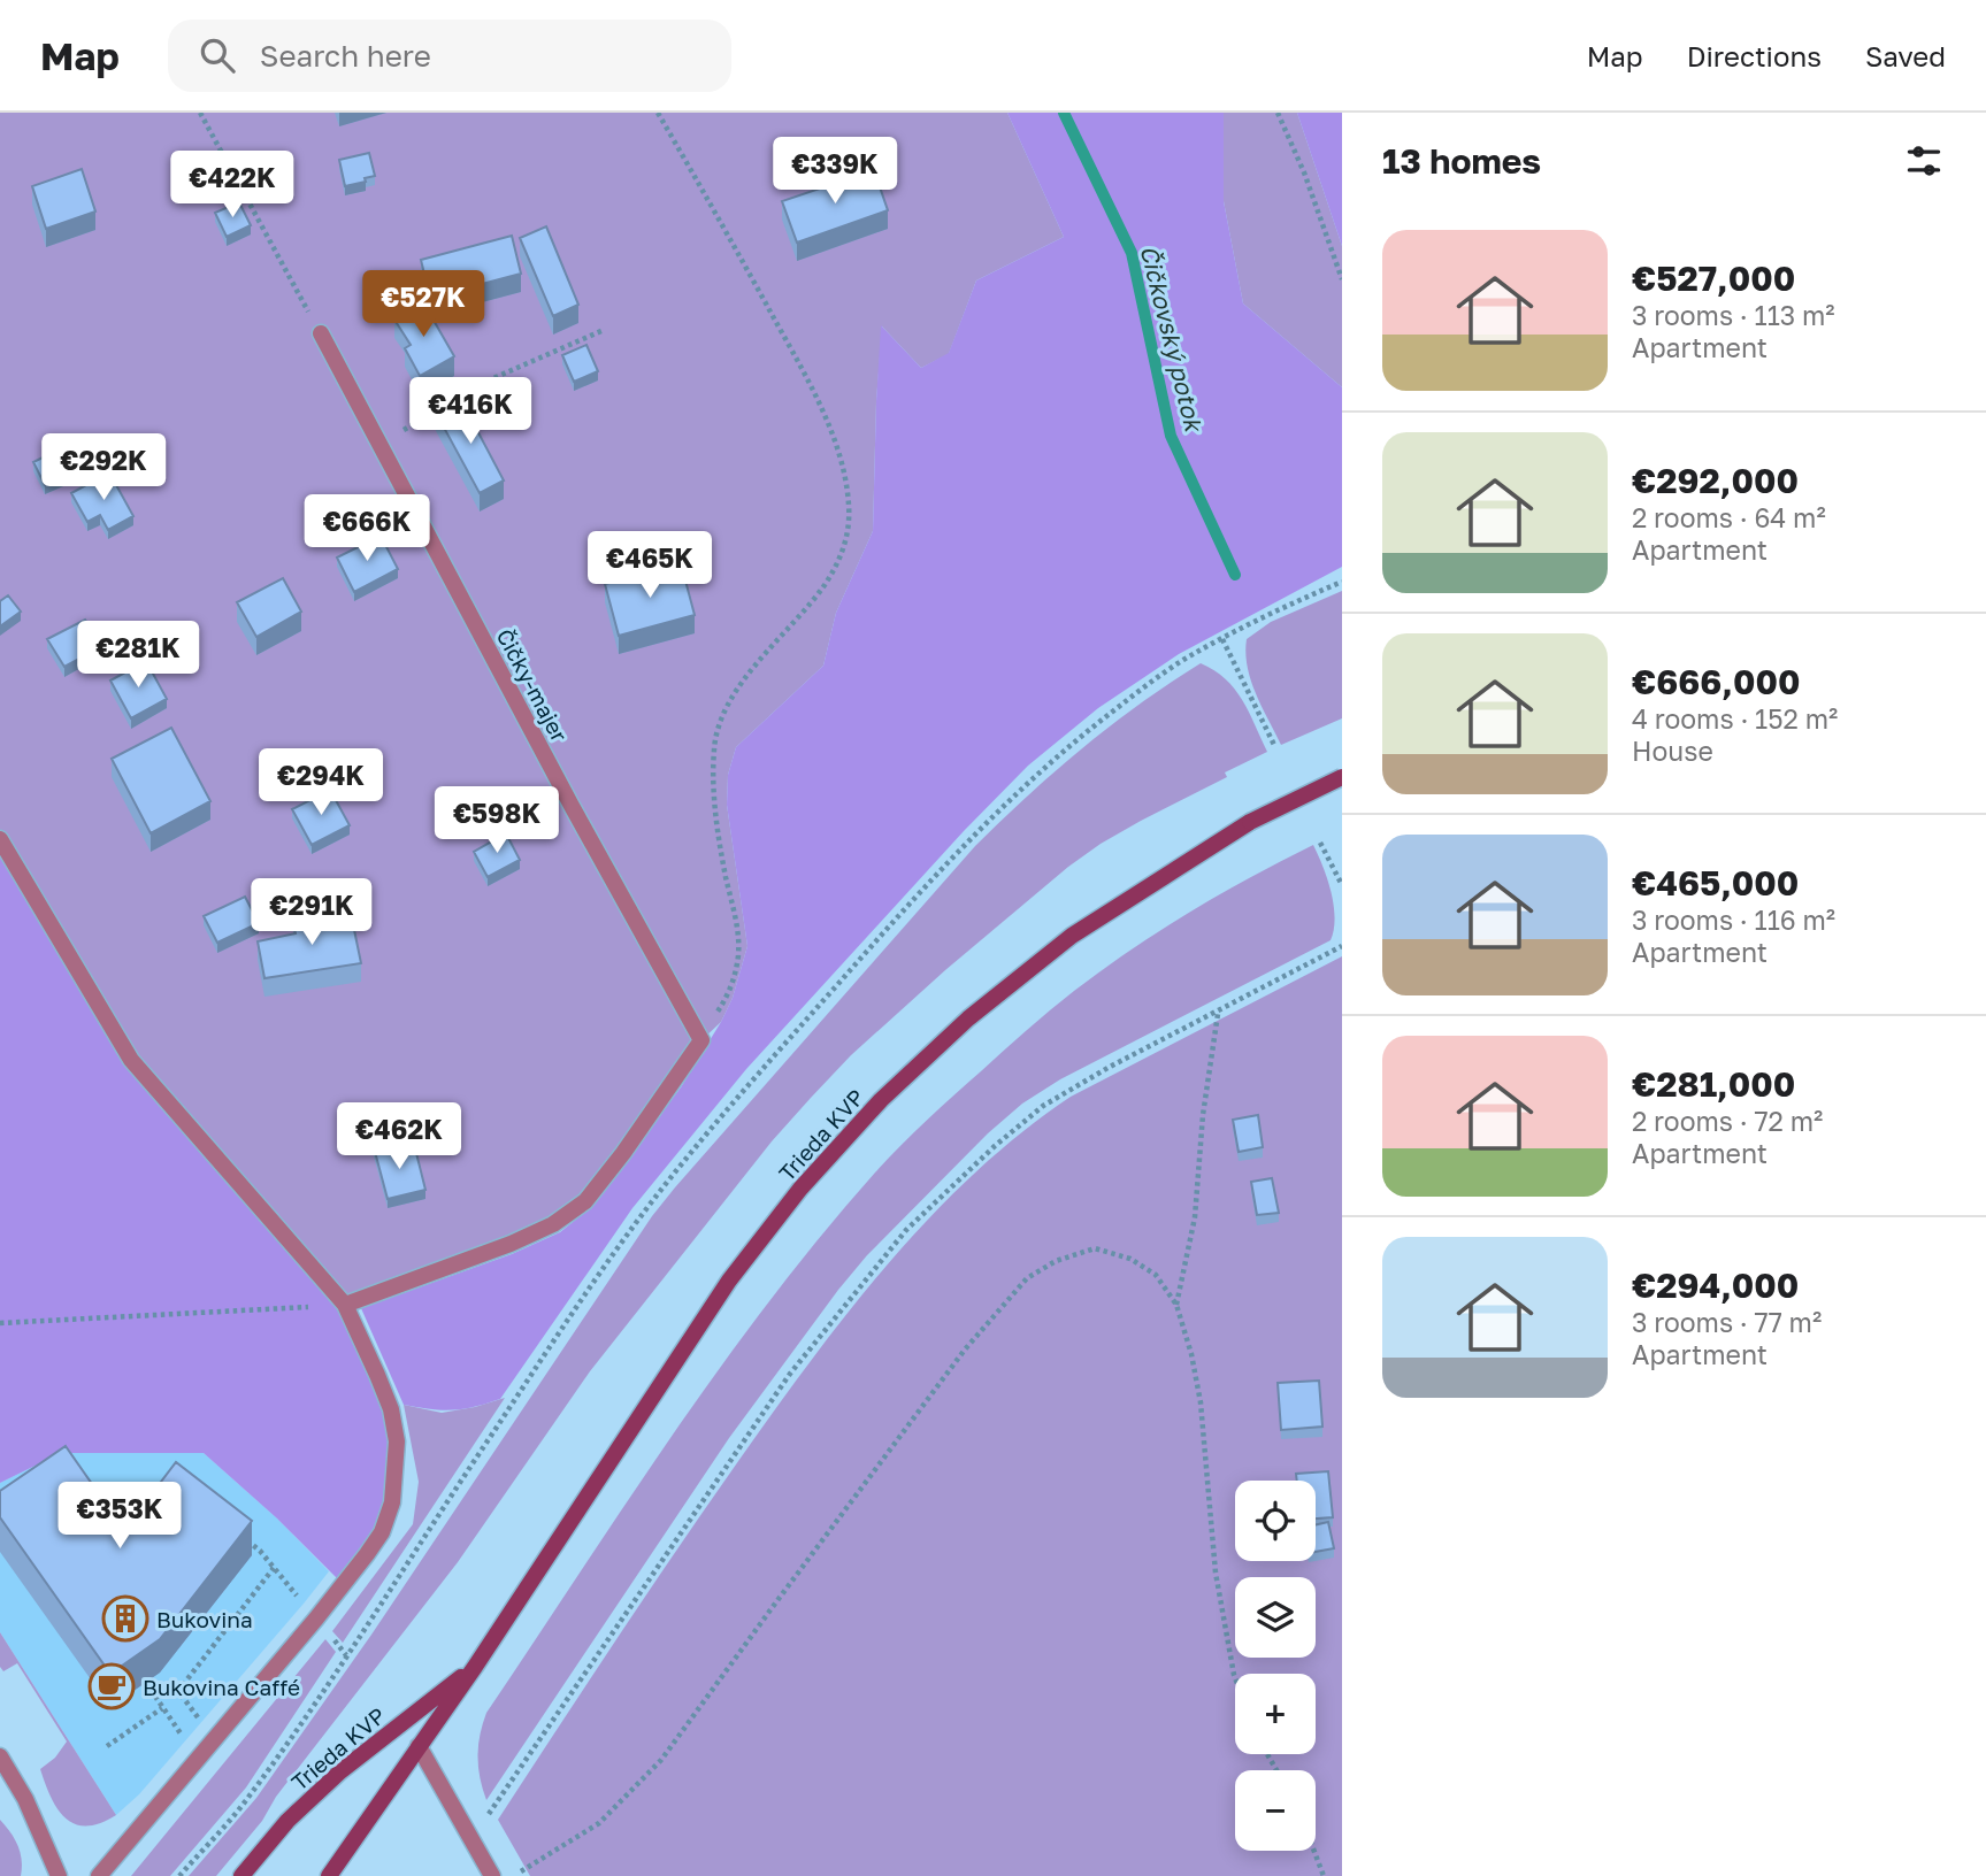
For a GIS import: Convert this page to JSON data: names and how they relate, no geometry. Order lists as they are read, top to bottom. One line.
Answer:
{"streets":{"street":["Čičky-majer","Trieda KVP"]},"water":["Čičkovský potok"],"places":{"building":["Bukovina"],"cafe":["Bukovina Caffé"]},"page":{"header":"Map","search":"Search here","nav":["Map","Directions","Saved"],"heading":"13 homes","price":["€339K","€422K","€527K","€416K","€292K","€666K","€465K","€281K","€294K","€598K","€291K","€462K","€353K"],"list":[{"name":"€527,000","note":"3 rooms · 113 m² · Apartment"},{"name":"€292,000","note":"2 rooms · 64 m² · Apartment"},{"name":"€666,000","note":"4 rooms · 152 m² · House"},{"name":"€465,000","note":"3 rooms · 116 m² · Apartment"},{"name":"€281,000","note":"2 rooms · 72 m² · Apartment"},{"name":"€294,000","note":"3 rooms · 77 m² · Apartment"}],"map_buttons":["+","−"]}}
